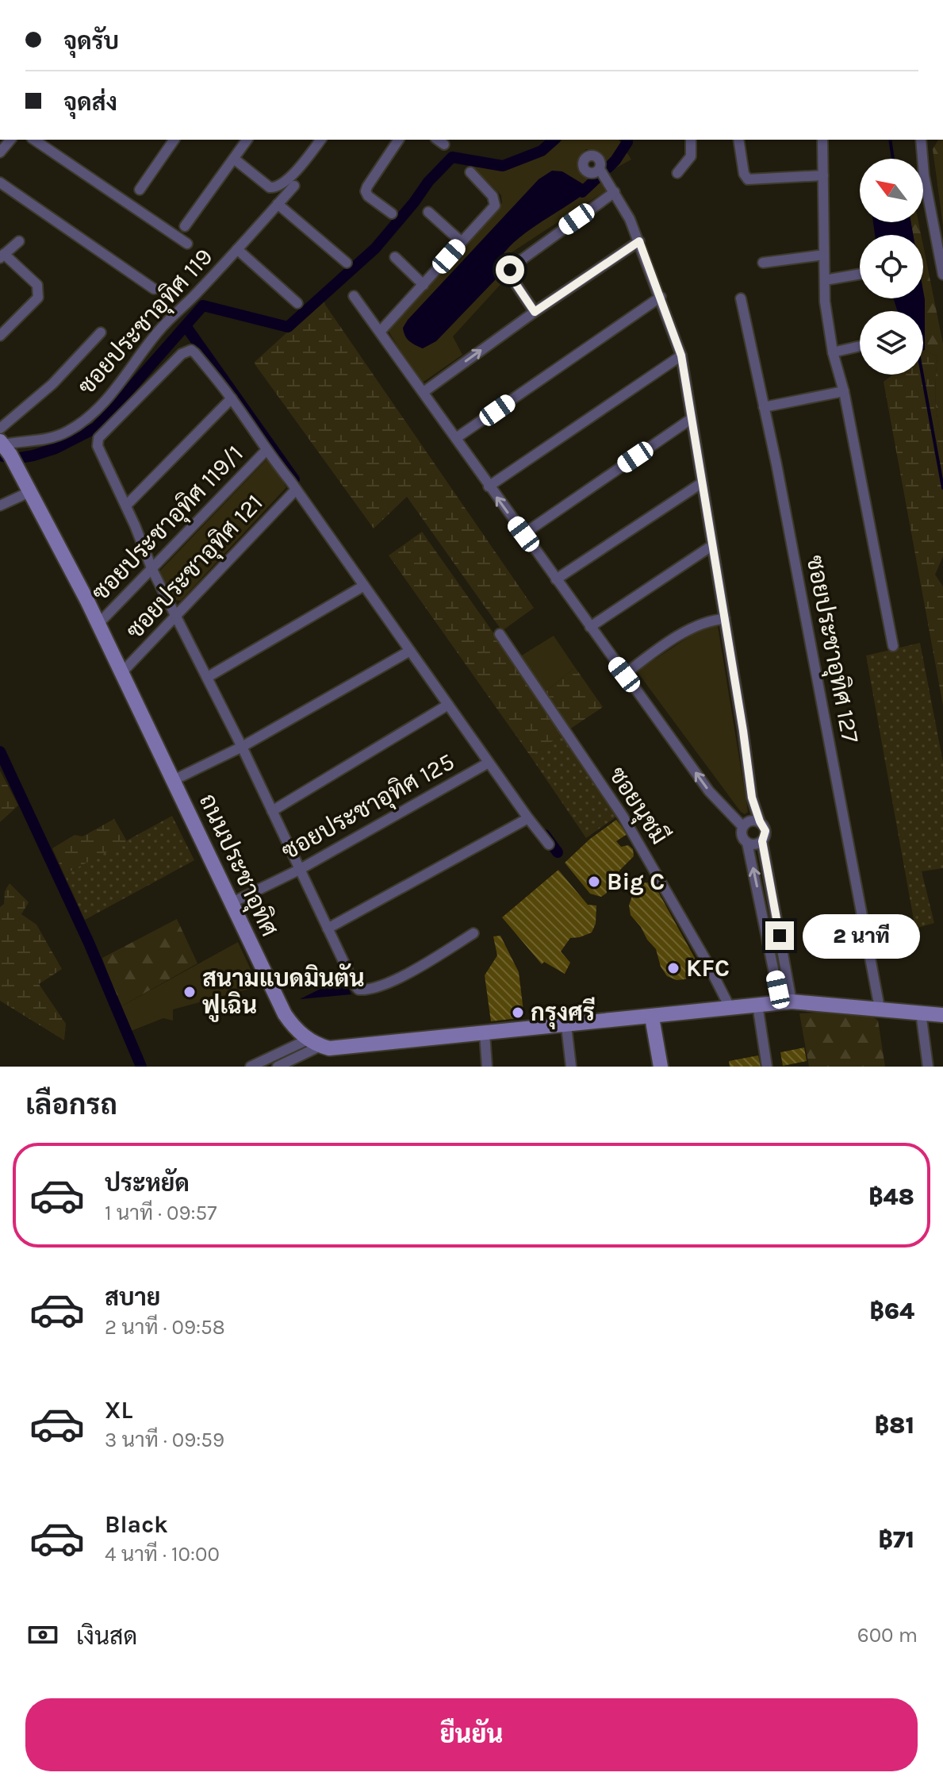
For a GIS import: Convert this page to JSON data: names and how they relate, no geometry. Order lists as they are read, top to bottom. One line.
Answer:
{"streets":{"main road":["ถนนประชาอุทิศ"],"street":["ซอยประชาอุทิศ 119","ซอยประชาอุทิศ 119/1","ซอยประชาอุทิศ 121","ซอยประชาอุทิศ 127","ซอยนุชมี","ซอยประชาอุทิศ 125"]},"crossings":[["ซอยประชาอุทิศ 119","ถนนประชาอุทิศ"],["ซอยประชาอุทิศ 119/1","ถนนประชาอุทิศ"],["ซอยประชาอุทิศ 121","ถนนประชาอุทิศ"],["ซอยประชาอุทิศ 125","ถนนประชาอุทิศ"]],"places":["Big C","KFC","สนามแบดมินตัน ฟูเฉิน","กรุงศรี"],"north":"top left","page":{"banner":["จุดรับ","จุดส่ง"],"bubble":"2 นาที","heading":"เลือกรถ","list":[{"name":"ประหยัด","note":"1 นาที · 09:57","value":"฿48"},{"name":"สบาย","note":"2 นาที · 09:58","value":"฿64"},{"name":"XL","note":"3 นาที · 09:59","value":"฿81"},{"name":"Black","note":"4 นาที · 10:00","value":"฿71"}],"pay":["เงินสด","600 m"],"buttons":"ยืนยัน"}}
